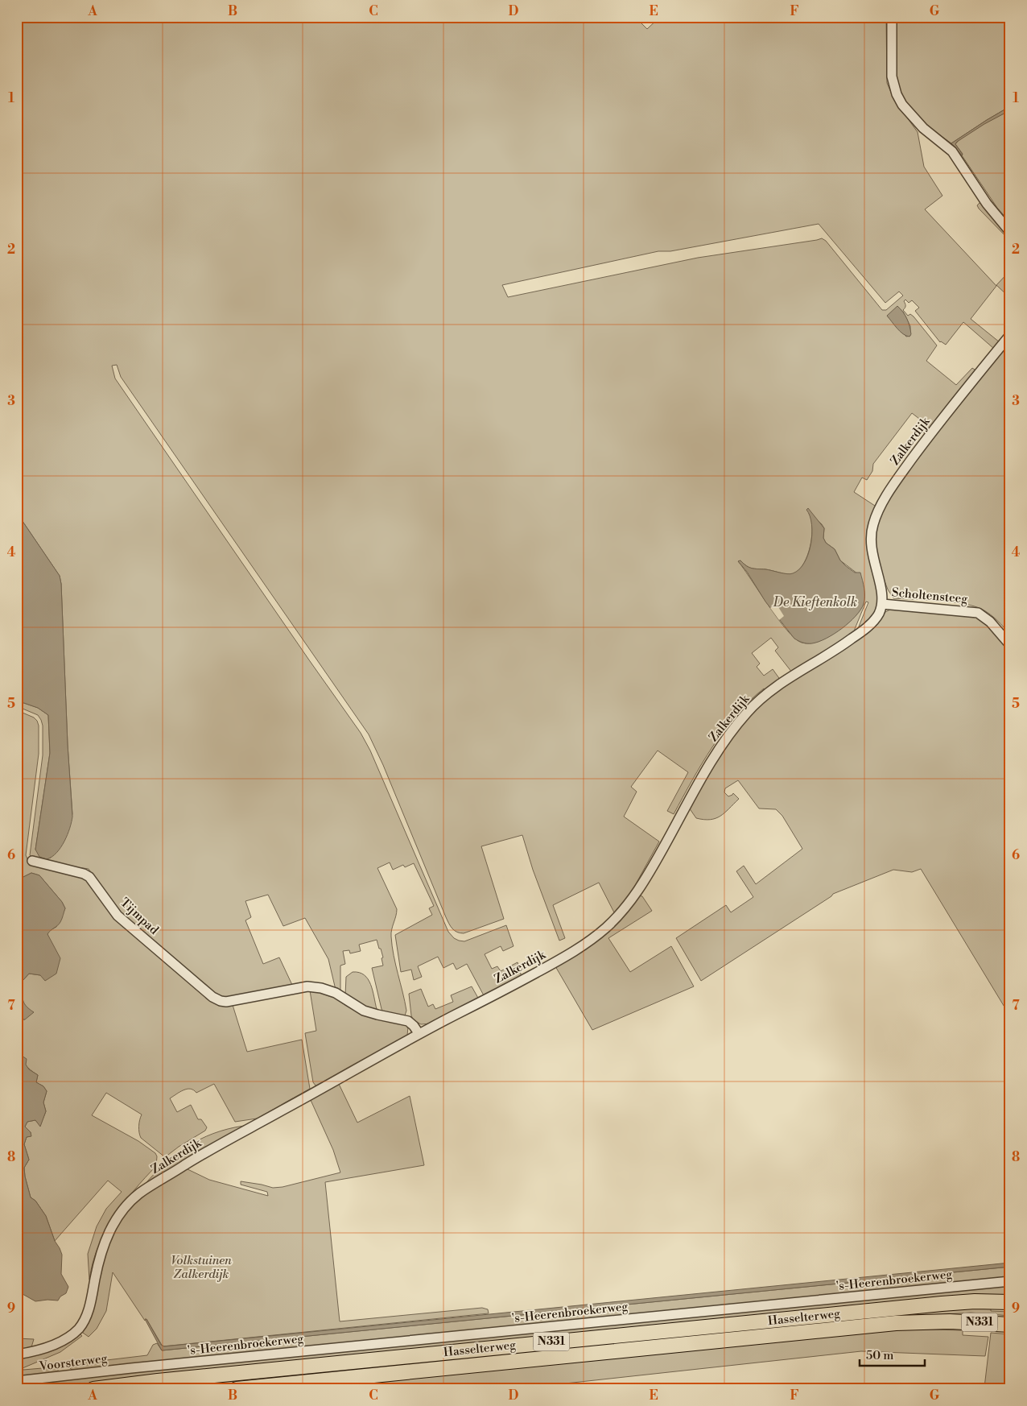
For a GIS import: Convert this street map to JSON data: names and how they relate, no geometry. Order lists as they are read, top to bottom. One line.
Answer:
{"streets":{"main road":["Hasselterweg","N331"],"street":["Zalkerdijk","Scholtensteeg","Tijmpad","'s-Heerenbroekerweg","Voorsterweg"]},"crossings":[["Zalkerdijk","Scholtensteeg"],["Zalkerdijk","Tijmpad"],["'s-Heerenbroekerweg","Voorsterweg"]],"water":["De Kieftenkolk"],"parks":["Volkstuinen Zalkerdijk"],"scale_bar":"50 m","grid":{"columns":["A","B","C","D","E","F","G"],"rows":["1","2","3","4","5","6","7","8","9"]}}
